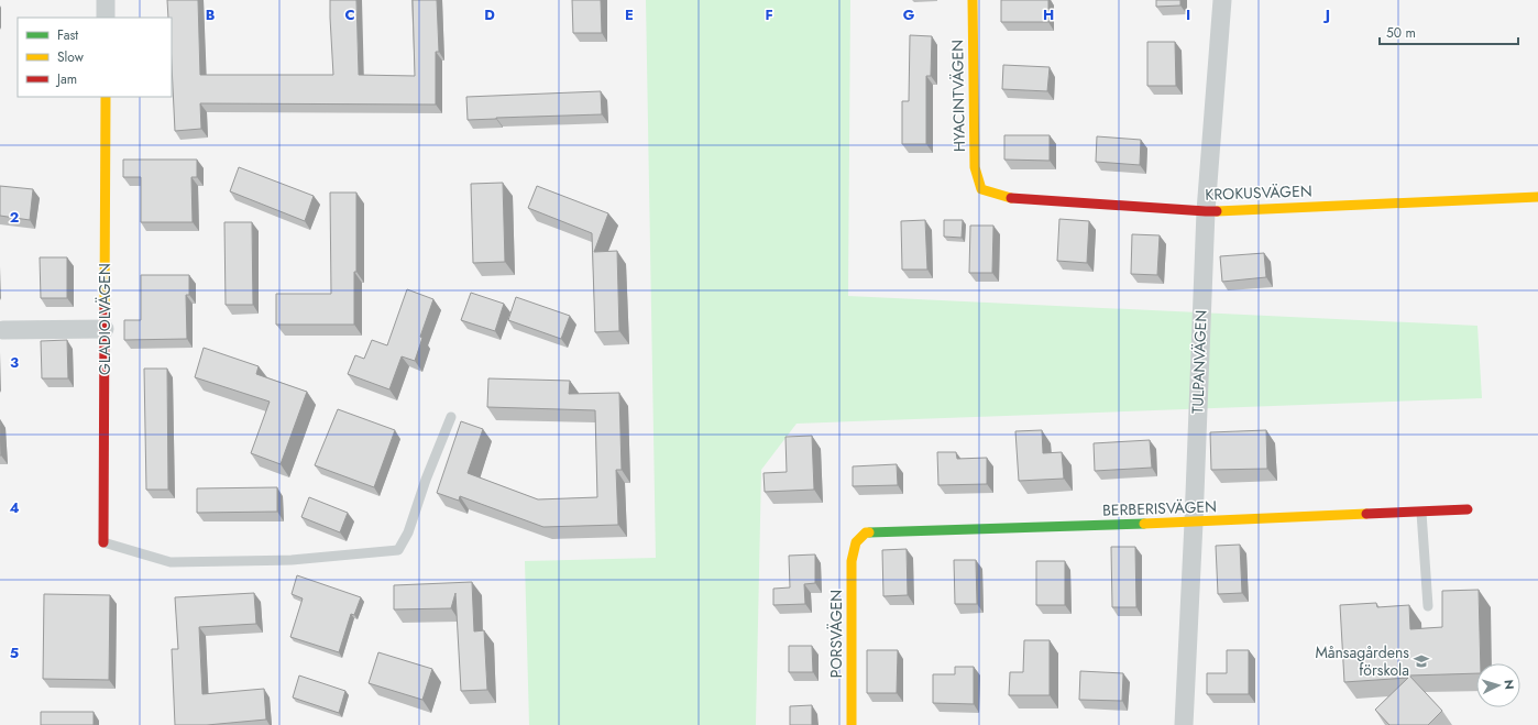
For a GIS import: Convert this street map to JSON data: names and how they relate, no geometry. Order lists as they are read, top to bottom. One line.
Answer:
{"streets":{"street":["HYACINTVÄGEN","KROKUSVÄGEN","GLADIOLVÄGEN","TULPANVÄGEN","BERBERISVÄGEN","PORSVÄGEN"]},"crossings":[["HYACINTVÄGEN","KROKUSVÄGEN"],["KROKUSVÄGEN","TULPANVÄGEN"],["TULPANVÄGEN","BERBERISVÄGEN"],["BERBERISVÄGEN","PORSVÄGEN"]],"places":{"school or university":["Månsagårdens förskola"]},"legend":["Fast","Slow","Jam"],"scale_bar":"50 m","north":"right","grid":{"columns":["B","C","D","E","F","G","H","I","J"],"rows":["2","3","4","5"]}}
